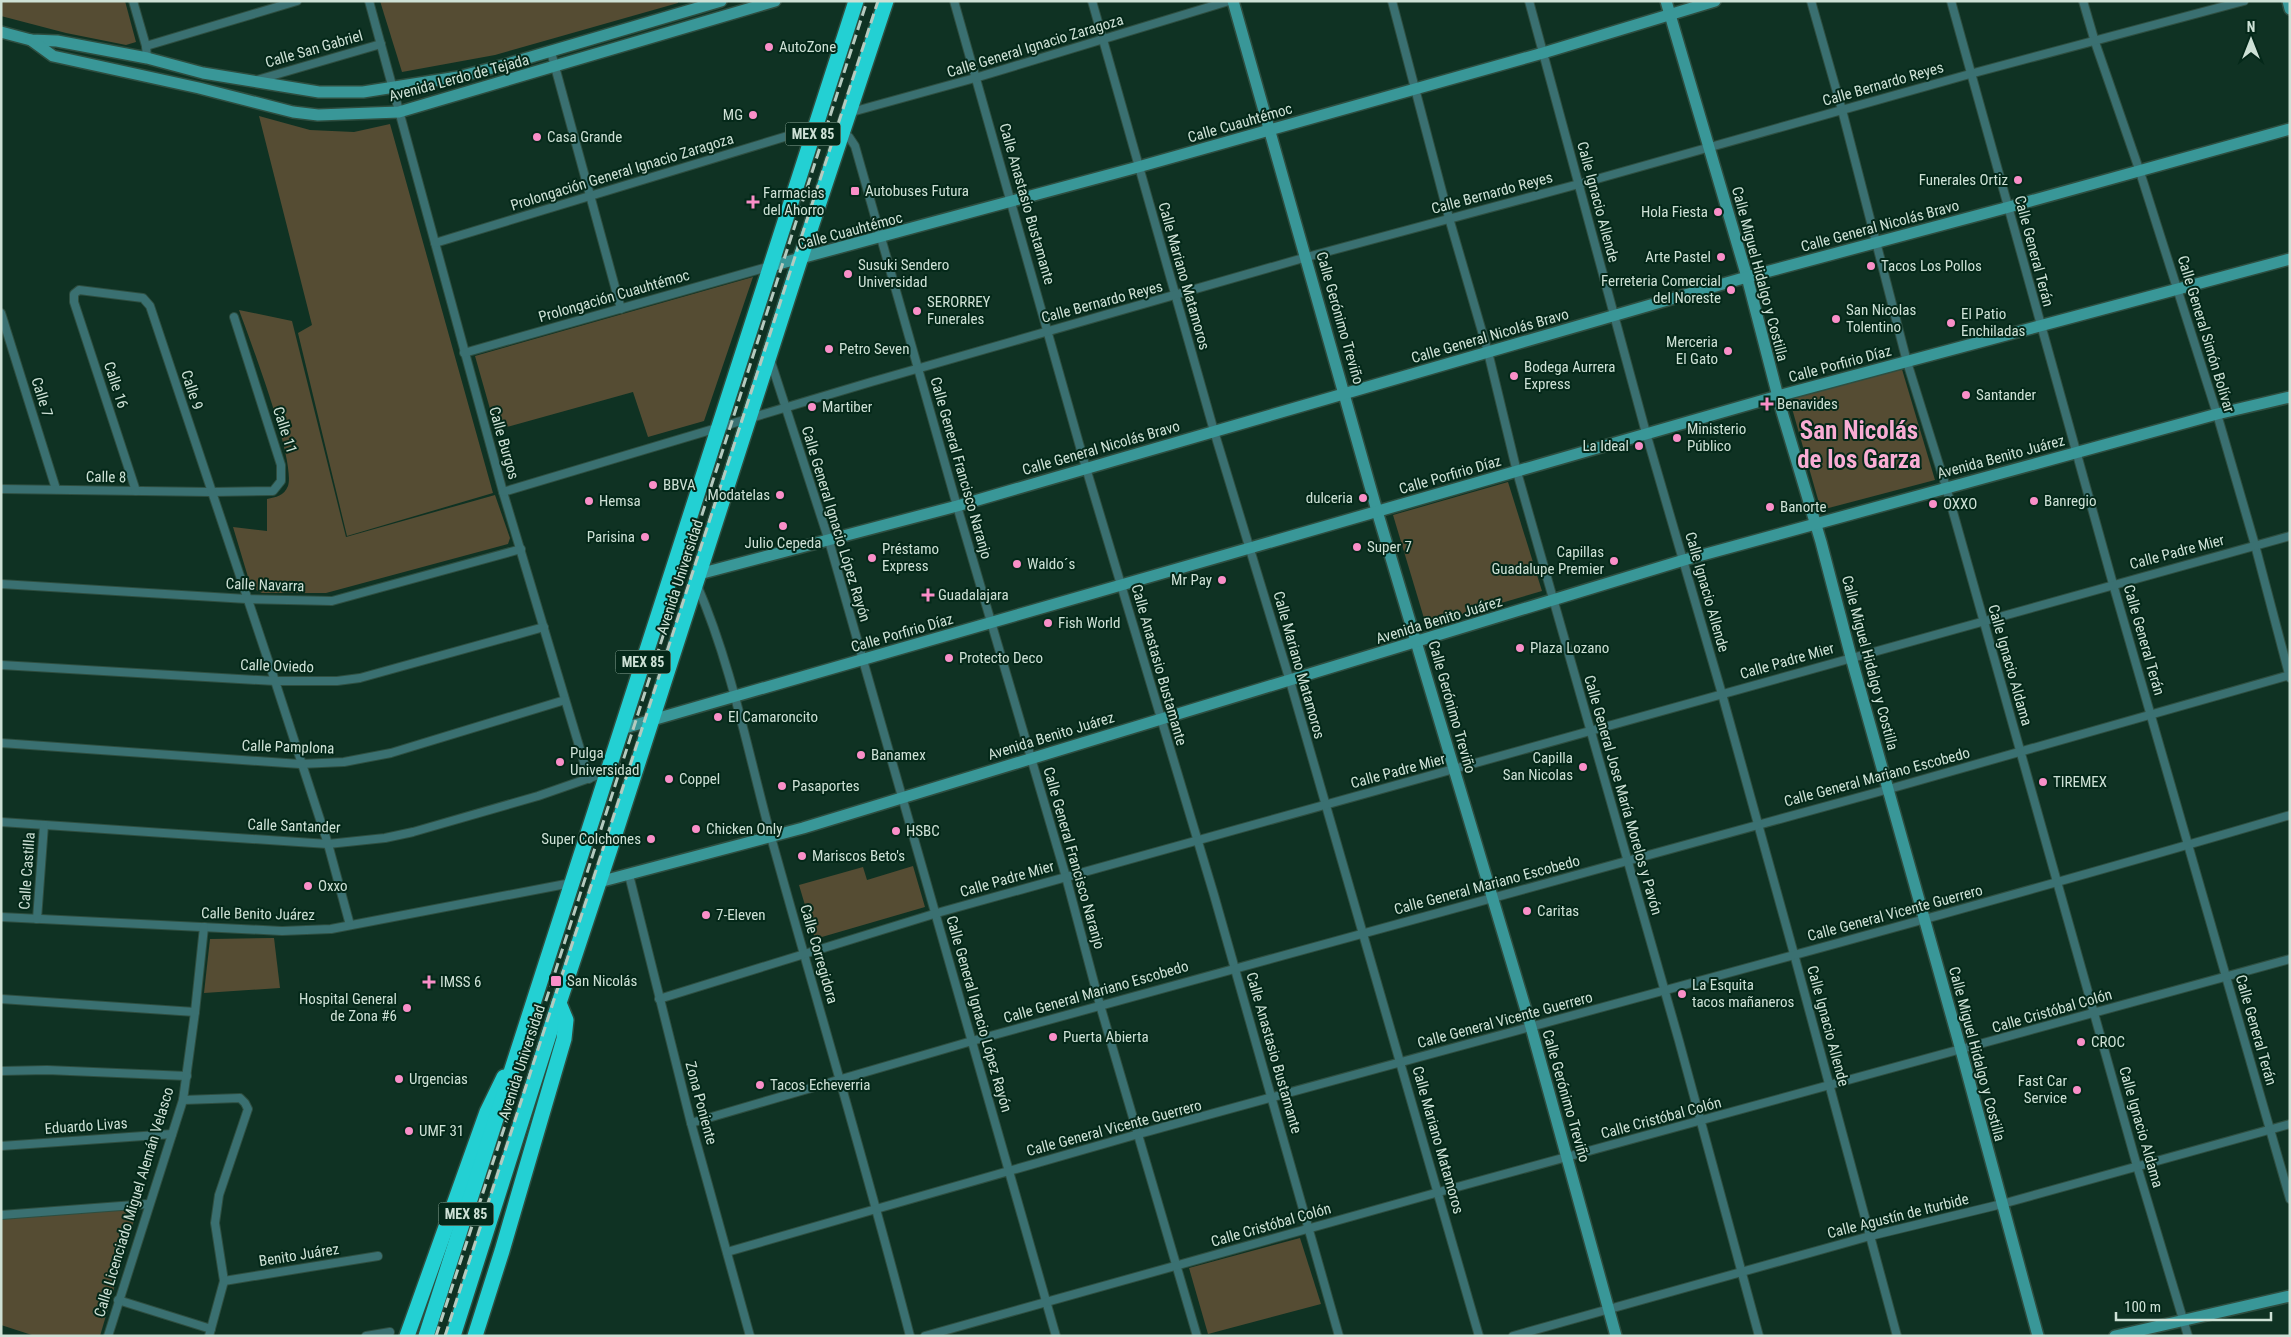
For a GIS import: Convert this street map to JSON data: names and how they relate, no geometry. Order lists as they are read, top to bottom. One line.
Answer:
{"streets":{"highway":["MEX 85","Avenida Universidad"],"street":["Calle General Ignacio Zaragoza","Calle San Gabriel","Avenida Lerdo de Tejada","Calle Bernardo Reyes","Calle Cuauhtémoc","Prolongación General Ignacio Zaragoza","Calle Ignacio Allende","Calle Anastasio Bustamante","Calle General Nicolás Bravo","Calle General Terán","Calle Miguel Hidalgo y Costilla","Calle Mariano Matamoros","Prolongación Cuauhtémoc","Calle Gerónimo Treviño","Calle General Simón Bolívar","Calle Porfirio Díaz","Calle 16","Calle 9","Calle 7","Calle 11","Calle Burgos","Avenida Benito Juárez","Calle General Francisco Naranjo","Calle 8","Calle General Ignacio López Rayón","Calle Padre Mier","Calle Navarra","Calle Ignacio Aldama","Calle Oviedo","Calle Pamplona","Calle General Mariano Escobedo","Calle General Jose María Morelos y Pavón","Calle Santander","Calle Castilla","Calle General Vicente Guerrero","Calle Benito Juárez","Calle Corregidora","Calle Cristóbal Colón","Zona Poniente","Eduardo Livas","Calle Licenciado Miguel Alemán Velasco","Calle Agustín de Iturbide","Benito Juárez"]},"crossings":[["Calle General Ignacio Zaragoza","Calle Anastasio Bustamante"],["Calle General Ignacio Zaragoza","Calle Mariano Matamoros"],["Calle General Ignacio Zaragoza","Avenida Universidad"],["Calle San Gabriel","Avenida Lerdo de Tejada"],["Calle San Gabriel","Calle Burgos"],["Avenida Lerdo de Tejada","Calle Burgos"],["Calle Bernardo Reyes","Calle Ignacio Allende"],["Calle Bernardo Reyes","Calle Anastasio Bustamante"],["Calle Bernardo Reyes","Calle General Terán"],["Calle Bernardo Reyes","Calle Miguel Hidalgo y Costilla"],["Calle Bernardo Reyes","Calle Mariano Matamoros"],["Calle Bernardo Reyes","Calle Gerónimo Treviño"],["Calle Bernardo Reyes","Calle General Simón Bolívar"],["Calle Bernardo Reyes","Calle Burgos"],["Calle Bernardo Reyes","Calle General Francisco Naranjo"],["Calle Bernardo Reyes","Calle General Ignacio López Rayón"],["Calle Bernardo Reyes","Avenida Universidad"],["Calle Bernardo Reyes","Calle Ignacio Aldama"],["Calle Bernardo Reyes","Calle General Jose María Morelos y Pavón"],["Calle Cuauhtémoc","Calle Ignacio Allende"],["Calle Cuauhtémoc","Calle Anastasio Bustamante"],["Calle Cuauhtémoc","Calle Miguel Hidalgo y Costilla"],["Calle Cuauhtémoc","Calle Mariano Matamoros"],["Calle Cuauhtémoc","Prolongación Cuauhtémoc"],["Calle Cuauhtémoc","Calle Gerónimo Treviño"],["Calle Cuauhtémoc","Calle General Francisco Naranjo"],["Calle Cuauhtémoc","Avenida Universidad"],["Calle Cuauhtémoc","Calle General Jose María Morelos y Pavón"],["Prolongación General Ignacio Zaragoza","Calle Burgos"],["Prolongación General Ignacio Zaragoza","Avenida Universidad"],["Calle Ignacio Allende","Calle General Nicolás Bravo"],["Calle Ignacio Allende","Calle Porfirio Díaz"],["Calle Ignacio Allende","Avenida Benito Juárez"],["Calle Ignacio Allende","Calle Padre Mier"],["Calle Ignacio Allende","Calle General Mariano Escobedo"],["Calle Ignacio Allende","Calle General Vicente Guerrero"],["Calle Ignacio Allende","Calle Cristóbal Colón"],["Calle Ignacio Allende","Calle Agustín de Iturbide"],["Calle Anastasio Bustamante","Calle General Nicolás Bravo"],["Calle Anastasio Bustamante","Calle Porfirio Díaz"],["Calle Anastasio Bustamante","Avenida Benito Juárez"],["Calle Anastasio Bustamante","Calle Padre Mier"],["Calle Anastasio Bustamante","Calle General Mariano Escobedo"],["Calle Anastasio Bustamante","Calle General Vicente Guerrero"],["Calle Anastasio Bustamante","Calle Cristóbal Colón"],["Calle General Nicolás Bravo","Calle General Terán"],["Calle General Nicolás Bravo","Calle Miguel Hidalgo y Costilla"],["Calle General Nicolás Bravo","Calle Mariano Matamoros"],["Calle General Nicolás Bravo","Calle Gerónimo Treviño"],["Calle General Nicolás Bravo","Calle General Simón Bolívar"],["Calle General Nicolás Bravo","Calle General Francisco Naranjo"],["Calle General Nicolás Bravo","Calle General Ignacio López Rayón"],["Calle General Nicolás Bravo","Avenida Universidad"],["Calle General Nicolás Bravo","Calle Ignacio Aldama"],["Calle General Nicolás Bravo","Calle General Jose María Morelos y Pavón"],["Calle General Nicolás Bravo","Calle Corregidora"],["Calle General Terán","Calle Porfirio Díaz"],["Calle General Terán","Avenida Benito Juárez"],["Calle General Terán","Calle Padre Mier"],["Calle General Terán","Calle General Mariano Escobedo"],["Calle General Terán","Calle General Vicente Guerrero"],["Calle General Terán","Calle Cristóbal Colón"],["Calle General Terán","Calle Agustín de Iturbide"],["Calle Miguel Hidalgo y Costilla","Calle Porfirio Díaz"],["Calle Miguel Hidalgo y Costilla","Avenida Benito Juárez"],["Calle Miguel Hidalgo y Costilla","Calle Padre Mier"],["Calle Miguel Hidalgo y Costilla","Calle General Mariano Escobedo"],["Calle Miguel Hidalgo y Costilla","Calle General Vicente Guerrero"],["Calle Miguel Hidalgo y Costilla","Calle Cristóbal Colón"],["Calle Miguel Hidalgo y Costilla","Calle Agustín de Iturbide"],["Calle Mariano Matamoros","Calle Porfirio Díaz"],["Calle Mariano Matamoros","Avenida Benito Juárez"],["Calle Mariano Matamoros","Calle Padre Mier"],["Calle Mariano Matamoros","Calle General Mariano Escobedo"],["Calle Mariano Matamoros","Calle General Vicente Guerrero"],["Calle Mariano Matamoros","Calle Cristóbal Colón"],["Prolongación Cuauhtémoc","Calle Burgos"],["Prolongación Cuauhtémoc","Avenida Universidad"],["Calle Gerónimo Treviño","Calle Porfirio Díaz"],["Calle Gerónimo Treviño","Avenida Benito Juárez"],["Calle Gerónimo Treviño","Calle Padre Mier"],["Calle Gerónimo Treviño","Calle General Mariano Escobedo"],["Calle Gerónimo Treviño","Calle General Vicente Guerrero"],["Calle Gerónimo Treviño","Calle Cristóbal Colón"],["Calle Gerónimo Treviño","Calle Agustín de Iturbide"],["Calle General Simón Bolívar","Calle Porfirio Díaz"],["Calle General Simón Bolívar","Avenida Benito Juárez"],["Calle General Simón Bolívar","Calle Padre Mier"],["Calle General Simón Bolívar","Calle General Mariano Escobedo"],["Calle Porfirio Díaz","Calle General Francisco Naranjo"],["Calle Porfirio Díaz","Calle General Ignacio López Rayón"],["Calle Porfirio Díaz","Avenida Universidad"],["Calle Porfirio Díaz","Calle Ignacio Aldama"],["Calle Porfirio Díaz","Calle General Jose María Morelos y Pavón"],["Calle Porfirio Díaz","Calle Corregidora"],["Calle 16","Calle 9"],["Calle 16","Calle 8"],["Calle 9","Calle 11"],["Calle 9","Calle 8"],["Calle 9","Calle Navarra"],["Calle 9","Calle Oviedo"],["Calle 9","Calle Pamplona"],["Calle 9","Calle Santander"],["Calle 9","Calle Benito Juárez"],["Calle 7","Calle 8"],["Calle 11","Calle 8"],["Calle Burgos","Calle Navarra"],["Calle Burgos","Calle Oviedo"],["Calle Burgos","Calle Pamplona"],["Calle Burgos","Calle Santander"],["Avenida Benito Juárez","Calle General Francisco Naranjo"],["Avenida Benito Juárez","Calle General Ignacio López Rayón"],["Avenida Benito Juárez","Avenida Universidad"],["Avenida Benito Juárez","Calle Ignacio Aldama"],["Avenida Benito Juárez","Calle General Jose María Morelos y Pavón"],["Avenida Benito Juárez","Calle Corregidora"],["Avenida Benito Juárez","Zona Poniente"],["Calle General Francisco Naranjo","Calle Padre Mier"],["Calle General Francisco Naranjo","Avenida Universidad"],["Calle General Francisco Naranjo","Calle General Mariano Escobedo"],["Calle General Francisco Naranjo","Calle General Vicente Guerrero"],["Calle General Francisco Naranjo","Calle Cristóbal Colón"],["Calle General Ignacio López Rayón","Calle Padre Mier"],["Calle General Ignacio López Rayón","Avenida Universidad"],["Calle General Ignacio López Rayón","Calle General Mariano Escobedo"],["Calle General Ignacio López Rayón","Calle General Vicente Guerrero"],["Calle General Ignacio López Rayón","Calle Cristóbal Colón"],["Calle Padre Mier","Calle Ignacio Aldama"],["Calle Padre Mier","Calle General Jose María Morelos y Pavón"],["Calle Padre Mier","Calle Corregidora"],["Calle Padre Mier","Zona Poniente"],["Avenida Universidad","Calle Santander"],["Avenida Universidad","Calle Benito Juárez"],["Avenida Universidad","Calle Corregidora"],["Calle Ignacio Aldama","Calle General Mariano Escobedo"],["Calle Ignacio Aldama","Calle General Vicente Guerrero"],["Calle Ignacio Aldama","Calle Cristóbal Colón"],["Calle Ignacio Aldama","Calle Agustín de Iturbide"],["Calle General Mariano Escobedo","Calle General Jose María Morelos y Pavón"],["Calle General Mariano Escobedo","Calle Corregidora"],["Calle General Mariano Escobedo","Zona Poniente"],["Calle General Jose María Morelos y Pavón","Calle General Vicente Guerrero"],["Calle General Jose María Morelos y Pavón","Calle Cristóbal Colón"],["Calle General Jose María Morelos y Pavón","Calle Agustín de Iturbide"],["Calle Santander","Calle Castilla"],["Calle Castilla","Calle Benito Juárez"],["Calle General Vicente Guerrero","Calle Corregidora"],["Calle General Vicente Guerrero","Zona Poniente"],["Calle Benito Juárez","Calle Licenciado Miguel Alemán Velasco"],["Eduardo Livas","Calle Licenciado Miguel Alemán Velasco"]],"districts":["San Nicolás de los Garza"],"places":{"other":["AutoZone","MG","Casa Grande","Funerales Ortiz","Hola Fiesta","Arte Pastel","Tacos Los Pollos","Susuki Sendero Universidad","Ferreteria Comercial del Noreste","SERORREY Funerales","San Nicolas Tolentino","El Patio Enchiladas","Petro Seven","Merceria El Gato","Bodega Aurrera Express","Santander","Martiber","Ministerio Público","La Ideal","BBVA","Modatelas","dulceria","Hemsa","Banregio","OXXO","Banorte","Julio Cepeda","Parisina","Super 7","Préstamo Express","Capillas Guadalupe Premier","Waldo´s","Mr Pay","Fish World","Plaza Lozano","Protecto Deco","El Camaroncito","Banamex","Pulga Universidad","Capilla San Nicolas","Coppel","TIREMEX","Pasaportes","Chicken Only","HSBC","Super Colchones","Mariscos Beto's","Oxxo","Caritas","7-Eleven","La Esquita tacos mañaneros","Hospital General de Zona #6","Puerta Abierta","CROC","Urgencias","Tacos Echeverria","Fast Car Service","UMF 31"],"transit":["Autobuses Futura","San Nicolás"],"health":["Farmacias del Ahorro","Benavides","Guadalajara","IMSS 6"]},"scale_bar":"100 m","north":"top"}
